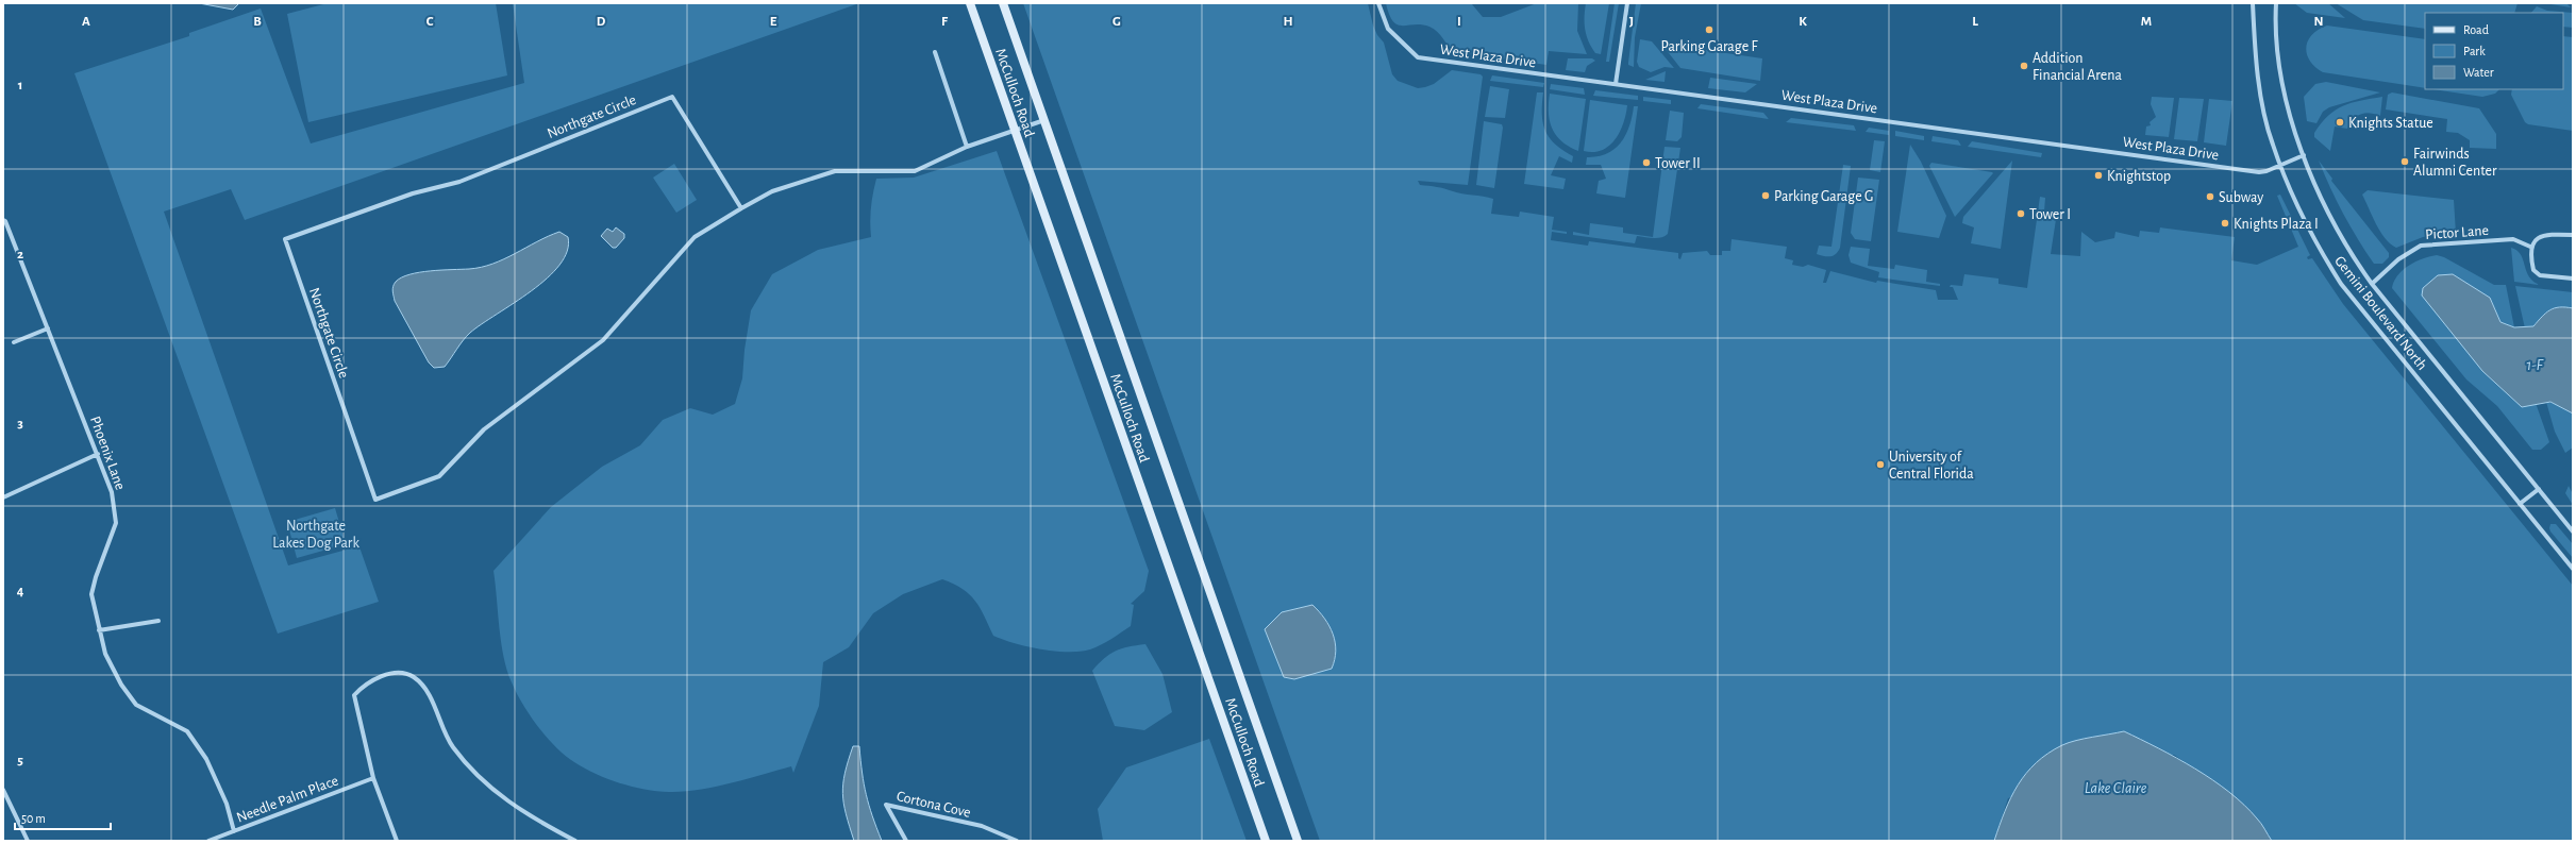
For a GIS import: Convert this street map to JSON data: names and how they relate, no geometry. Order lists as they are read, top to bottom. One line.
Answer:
{"streets":{"main road":["McCulloch Road"],"street":["West Plaza Drive","Northgate Circle","Pictor Lane","Gemini Boulevard North","Phoenix Lane","Needle Palm Place","Cortona Cove"]},"crossings":[["West Plaza Drive","Gemini Boulevard North"],["McCulloch Road","Northgate Circle"],["Pictor Lane","Gemini Boulevard North"],["Phoenix Lane","Needle Palm Place"]],"water":["1-F","Lake Claire"],"parks":["Northgate Lakes Dog Park"],"places":["Parking Garage F","Addition Financial Arena","Knights Statue","Fairwinds Alumni Center","Tower II","Knightstop","Parking Garage G","Subway","Tower I","Knights Plaza I","University of Central Florida"],"legend":["Road","Park","Water"],"scale_bar":"50 m","grid":{"columns":["A","B","C","D","E","F","G","H","I","J","K","L","M","N"],"rows":["1","2","3","4","5"]}}
